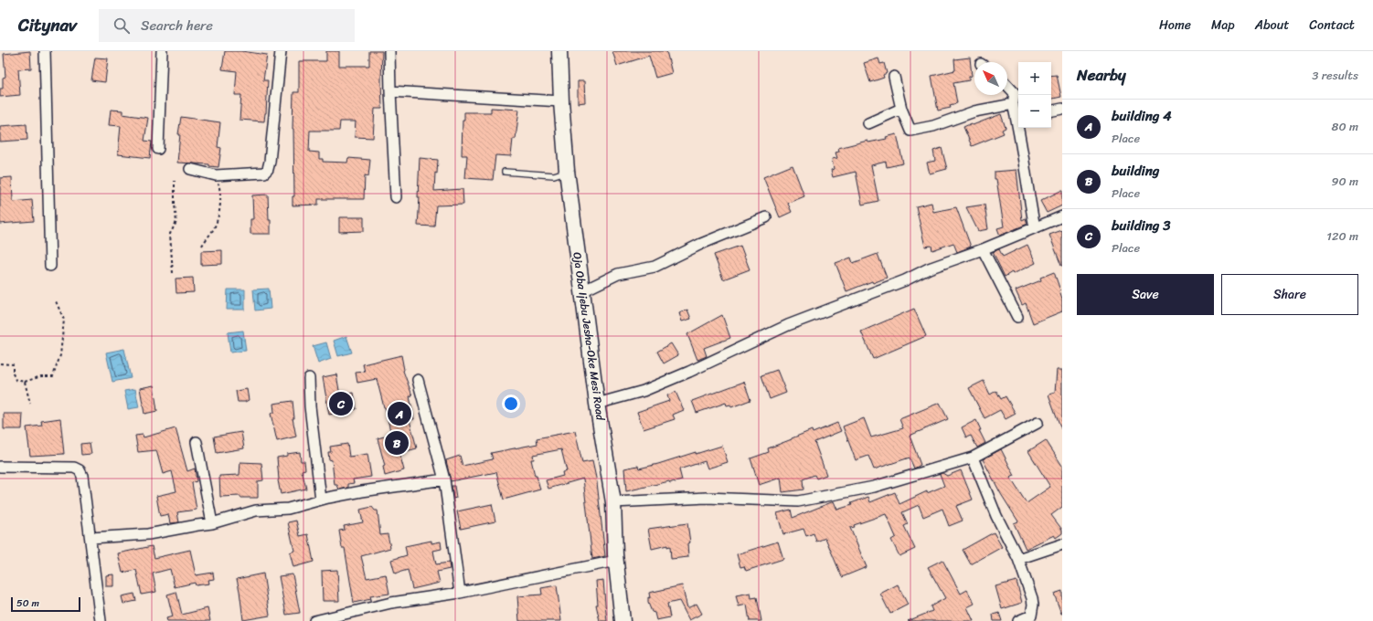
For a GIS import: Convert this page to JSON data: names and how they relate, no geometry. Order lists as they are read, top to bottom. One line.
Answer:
{"streets":{"main road":["Oja Oba Ijebu Jesha-Oke Mesi Road"]},"scale_bar":"50 m","north":"top left","page":{"header":"Citynav","search":"Search here","nav":["Home","Map","About","Contact"],"heading":["Nearby","3 results"],"map_buttons":["+","−"],"list":[{"mark":"A","name":"building 4","note":"Place","value":"80 m"},{"mark":"B","name":"building","note":"Place","value":"90 m"},{"mark":"C","name":"building 3","note":"Place","value":"120 m"}],"buttons":["Save","Share"],"pins":["C","A","B"],"scale":"50 m"}}
